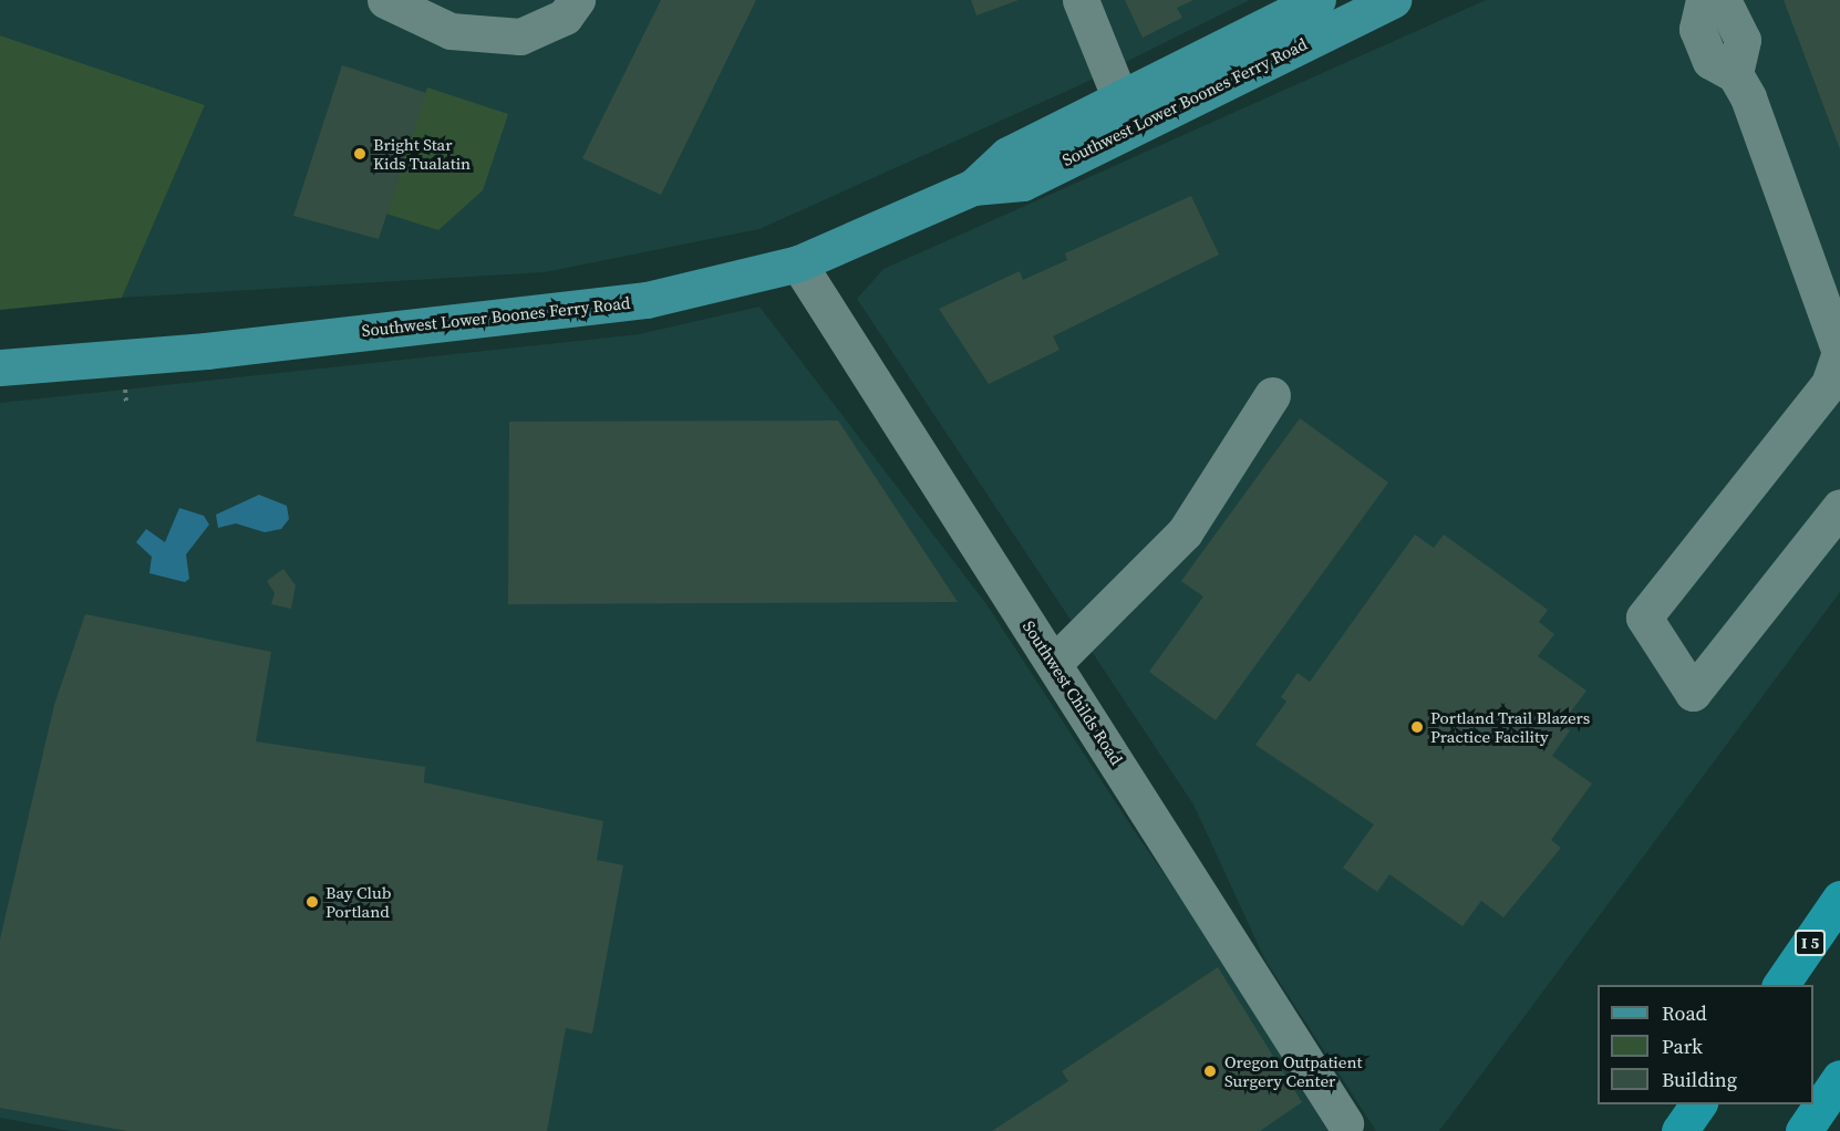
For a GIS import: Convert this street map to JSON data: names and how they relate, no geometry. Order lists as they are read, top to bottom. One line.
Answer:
{"streets":{"highway":["I 5"],"main road":["Southwest Lower Boones Ferry Road"],"street":["Southwest Childs Road"]},"crossings":[["Southwest Lower Boones Ferry Road","Southwest Childs Road"]],"places":["Bright Star Kids Tualatin","Portland Trail Blazers Practice Facility","Bay Club Portland","Oregon Outpatient Surgery Center"],"legend":["Road","Park","Building"]}
